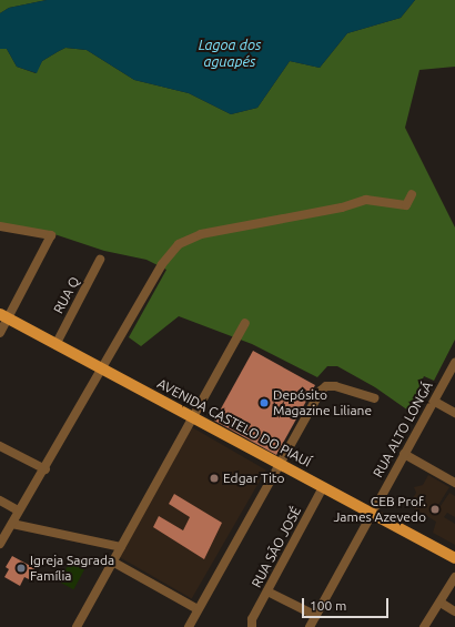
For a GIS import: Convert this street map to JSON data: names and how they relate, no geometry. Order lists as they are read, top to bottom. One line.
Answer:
{"streets":{"main road":["AVENIDA CASTELO DO PIAUÍ"],"street":["RUA Q","RUA ALTO LONGÁ","RUA SÃO JOSÉ"]},"crossings":[["RUA Q","AVENIDA CASTELO DO PIAUÍ"],["AVENIDA CASTELO DO PIAUÍ","RUA ALTO LONGÁ"],["AVENIDA CASTELO DO PIAUÍ","RUA SÃO JOSÉ"]],"water":["Lagoa dos aguapés"],"places":["Depósito Magazine Liliane","Edgar Tito","CEB Prof. James Azevedo","Igreja Sagrada Família"],"scale_bar":"100 m"}
